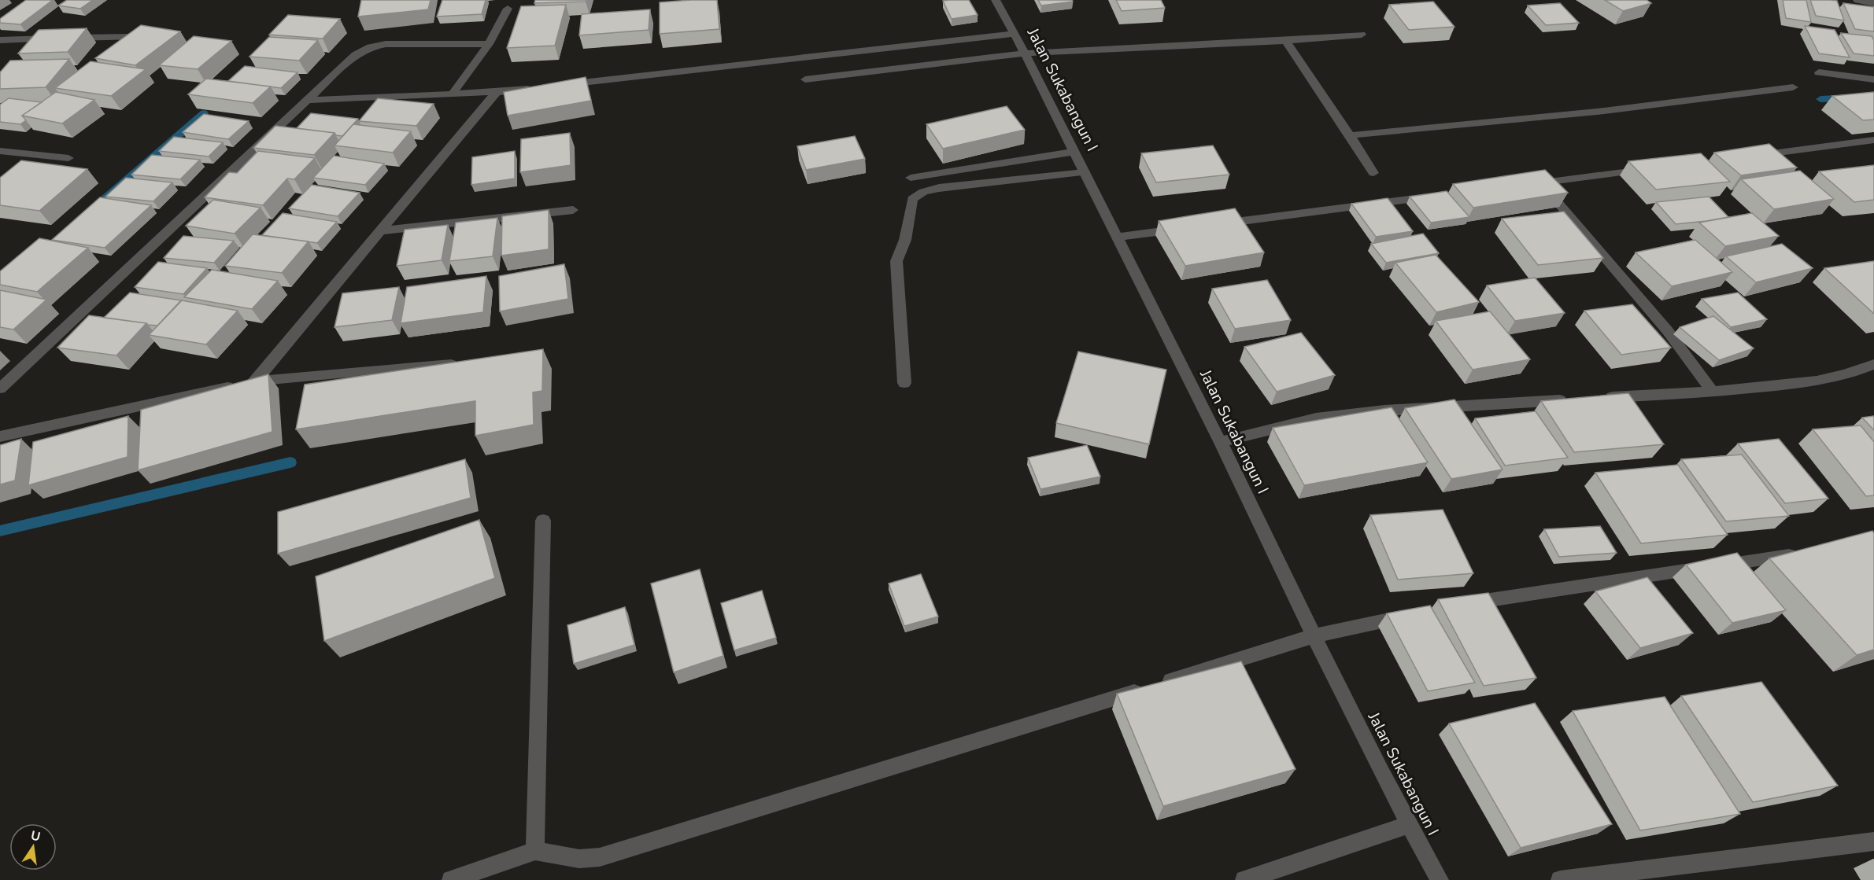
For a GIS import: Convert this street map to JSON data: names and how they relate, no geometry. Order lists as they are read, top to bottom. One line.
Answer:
{"streets":{"street":["Jalan Sukabangun I"]},"north":"top"}
